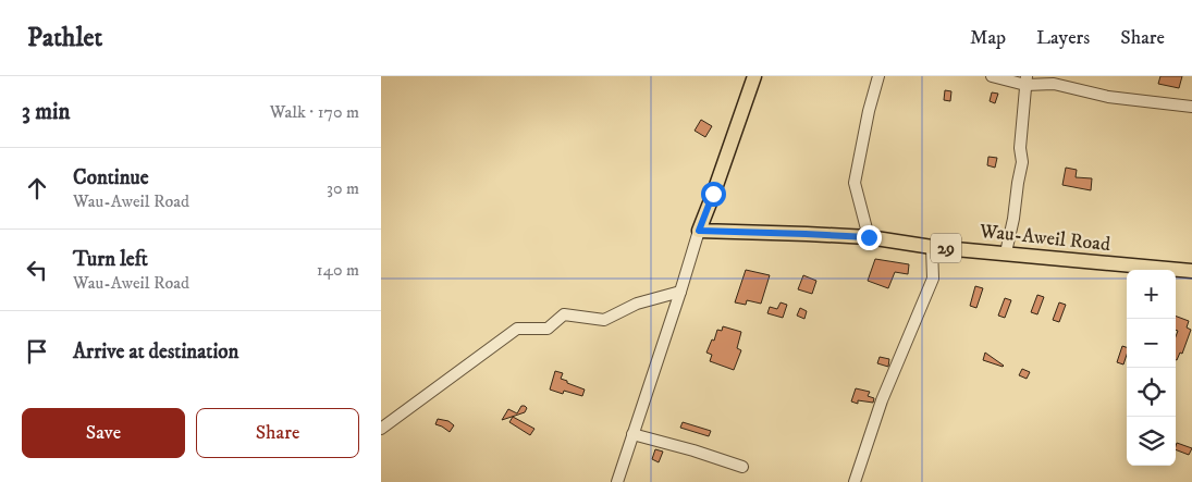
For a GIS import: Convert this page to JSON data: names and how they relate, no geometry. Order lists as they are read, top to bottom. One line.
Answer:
{"streets":{"main road":["Wau-Aweil Road","29"]},"page":{"header":"Pathlet","nav":["Map","Layers","Share"],"heading":["3 min","Walk · 170 m"],"list":[["Continue","Wau-Aweil Road","30 m"],["Turn left","Wau-Aweil Road","140 m"],"Arrive at destination"],"map_buttons":["+","−"],"buttons":["Save","Share"]}}
